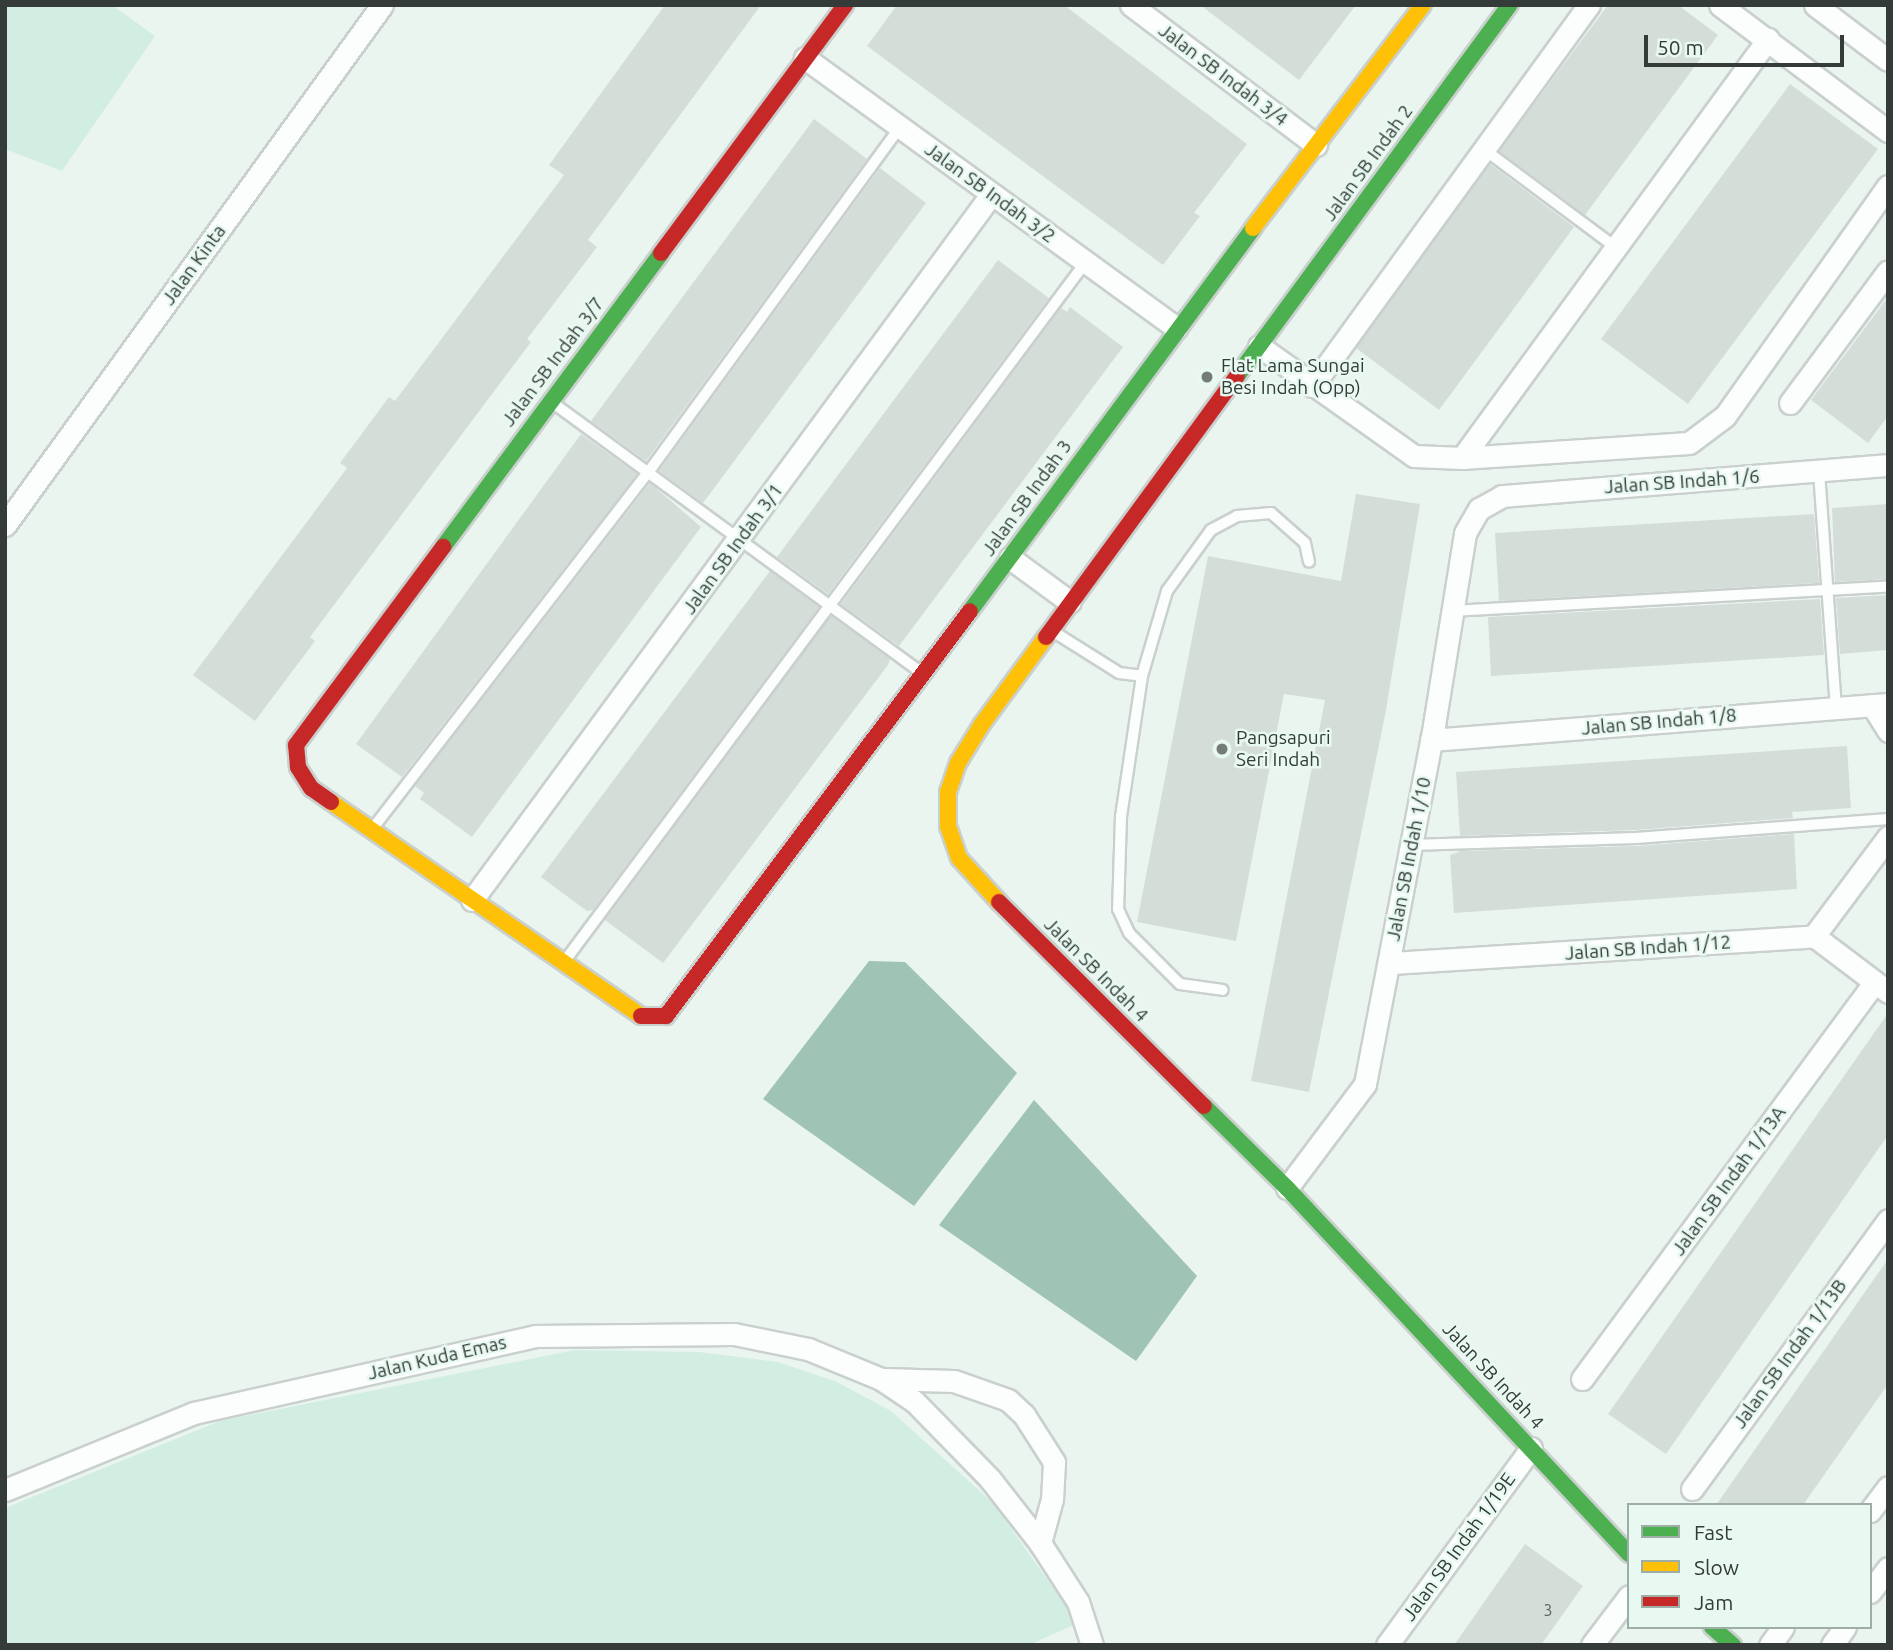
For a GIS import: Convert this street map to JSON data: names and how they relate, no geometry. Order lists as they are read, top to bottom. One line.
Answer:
{"streets":{"street":["Jalan SB Indah 3/4","Jalan SB Indah 2","Jalan SB Indah 3/2","Jalan Kinta","Jalan SB Indah 3/7","Jalan SB Indah 1/6","Jalan SB Indah 3","Jalan SB Indah 3/1","Jalan SB Indah 1/8","Jalan SB Indah 1/10","Jalan SB Indah 1/12","Jalan SB Indah 4","Jalan SB Indah 1/13A","Jalan SB Indah 1/13B","Jalan Kuda Emas","Jalan SB Indah 1/19E"]},"crossings":[["Jalan SB Indah 3/4","Jalan SB Indah 3"],["Jalan SB Indah 2","Jalan SB Indah 4"],["Jalan SB Indah 3/2","Jalan SB Indah 3/7"],["Jalan SB Indah 3/2","Jalan SB Indah 3"],["Jalan SB Indah 3/2","Jalan SB Indah 3/1"],["Jalan SB Indah 1/6","Jalan SB Indah 1/10"],["Jalan SB Indah 1/8","Jalan SB Indah 1/10"],["Jalan SB Indah 1/10","Jalan SB Indah 1/12"],["Jalan SB Indah 1/10","Jalan SB Indah 4"],["Jalan SB Indah 4","Jalan SB Indah 1/19E"]],"places":["Flat Lama Sungai Besi Indah (Opp)","Pangsapuri Seri Indah"],"house_numbers":["3"],"legend":["Fast","Slow","Jam"],"scale_bar":"50 m"}
